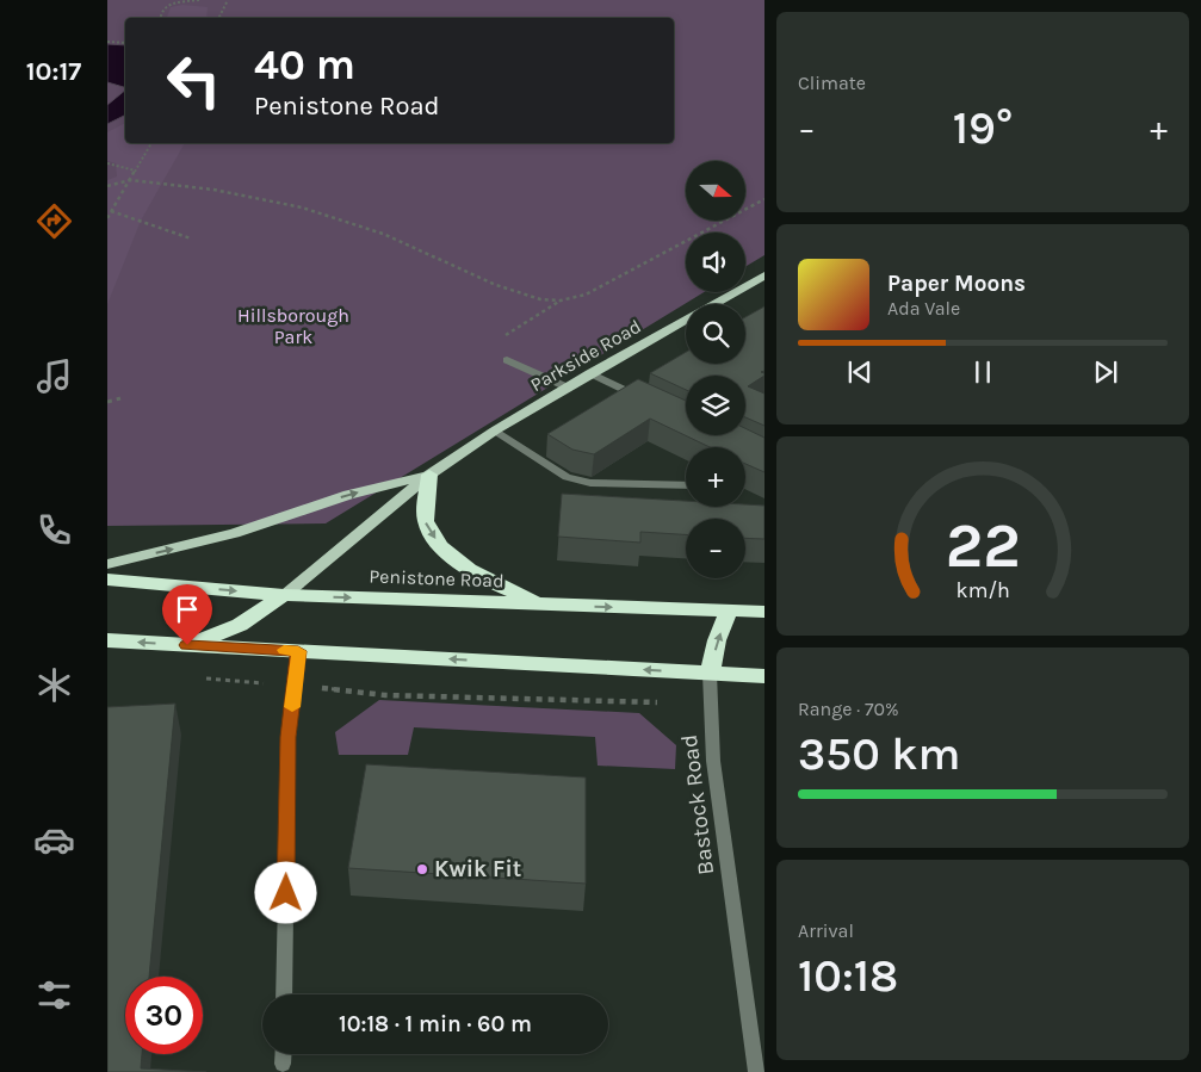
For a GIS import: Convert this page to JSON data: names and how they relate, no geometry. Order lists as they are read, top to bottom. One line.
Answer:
{"streets":{"highway":["Penistone Road"],"main road":["Parkside Road"],"street":["Bastock Road"]},"crossings":[["Parkside Road","Penistone Road"]],"parks":["Hillsborough Park"],"places":["Kwik Fit"],"north":"right","page":{"tabs":"10:17","tile":["Climate",["Range · 70%","350 km"],["Arrival","10:18"]],"turn":["40 m","Penistone Road"],"heat":["−","19°","+"],"map_buttons":["+","−"],"song":["Paper Moons","Ada Vale"],"limit":"30","trip":"10:18 · 1 min · 60 m","gauge":["22","km/h"]}}
